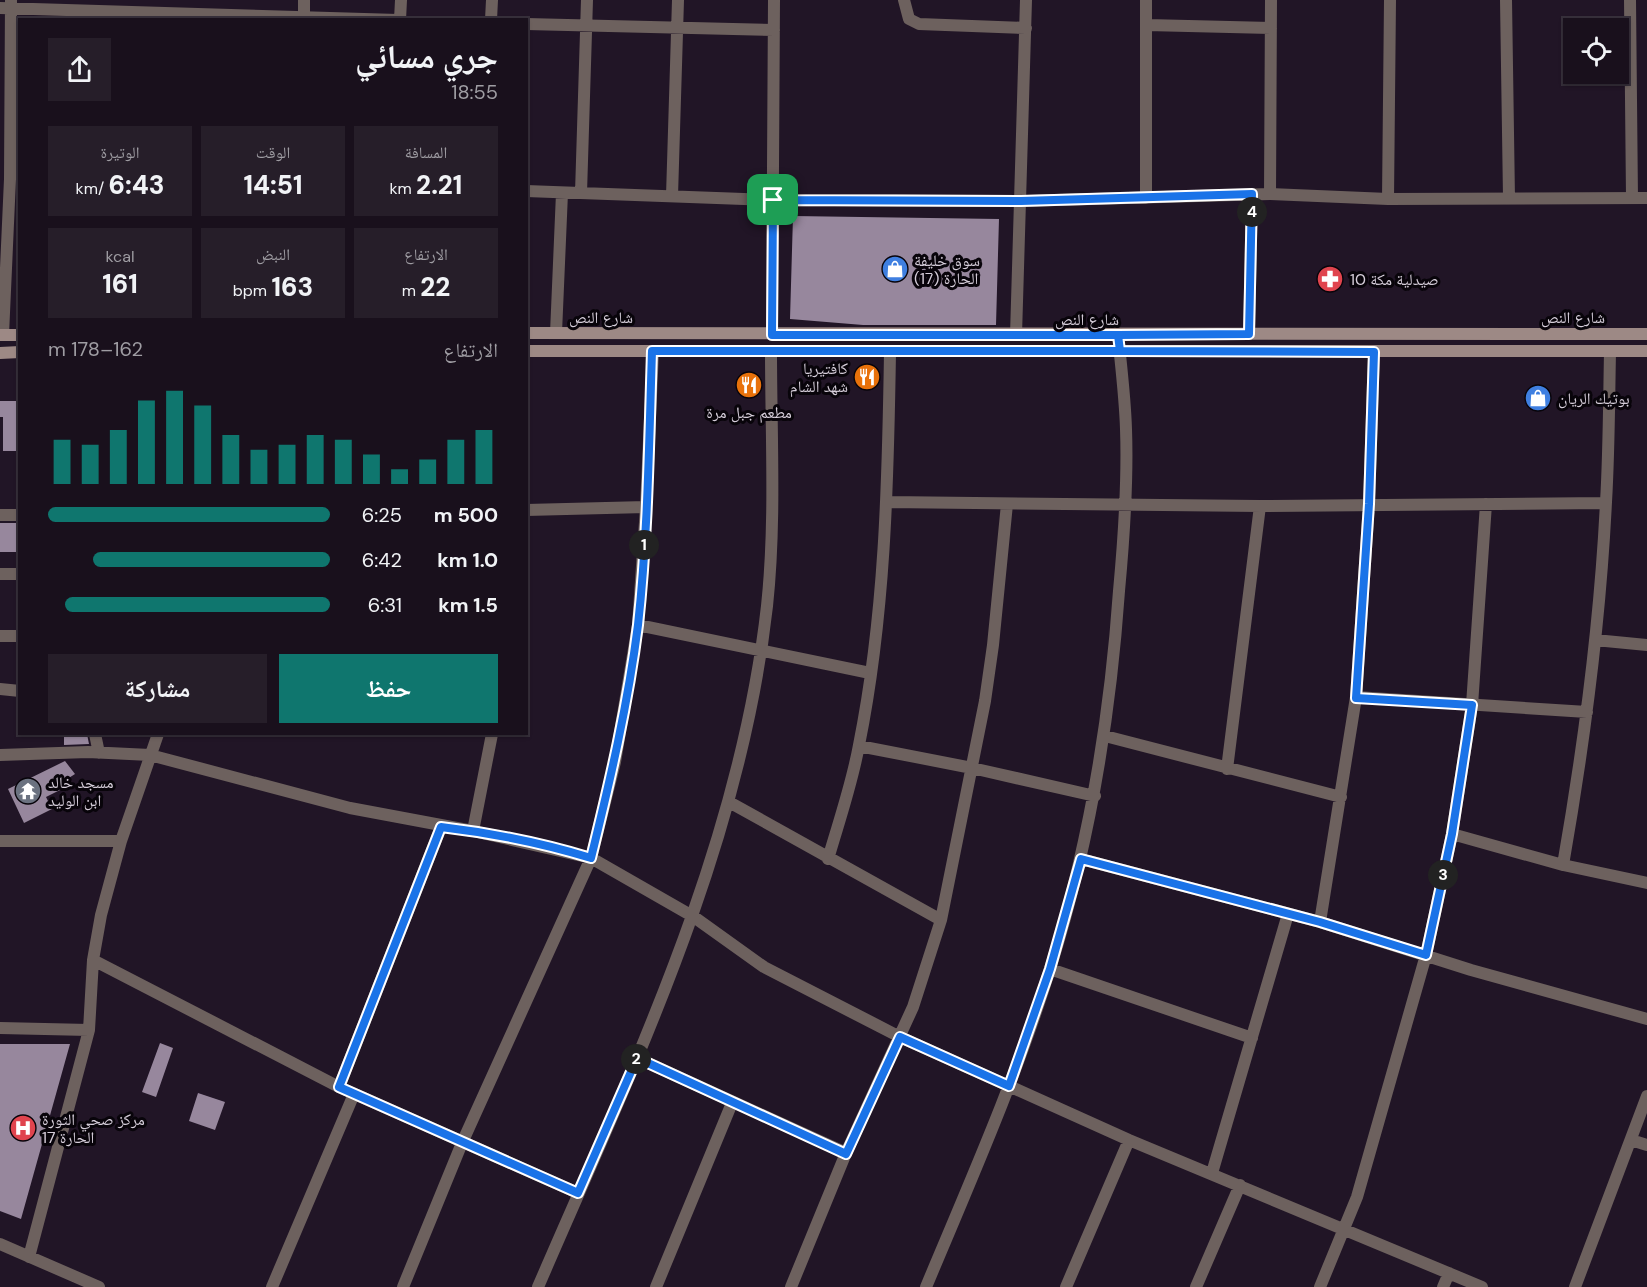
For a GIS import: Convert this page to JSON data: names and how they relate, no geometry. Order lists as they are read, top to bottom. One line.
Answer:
{"streets":{"main road":["شارع النص"]},"places":{"shop":["سوق خليفة الحارة (17)","بوتيك الريان"],"pharmacy":["صيدلية مكة 10"],"restaurant":["كافتيريا شهد الشام","مطعم جبل مرة"],"temple":["مسجد خالد ابن الوليد"],"hospital":["مركز صحي الثورة الحارة 17"]},"page":{"heading":["جري مسائي","18:55"],"stats":[["المسافة","2.21 km"],["الوقت","14:51"],["الوتيرة","6:43 /km"],["الارتفاع","22 m"],["النبض","163 bpm"],["kcal","161"]],"pins":["4","1","3","2"],"chart":["الارتفاع","162–178 m"],"list":[{"name":"500 m","note":"6:25"},{"name":"1.0 km","note":"6:42"},{"name":"1.5 km","note":"6:31"}],"buttons":["حفظ","مشاركة"]}}
